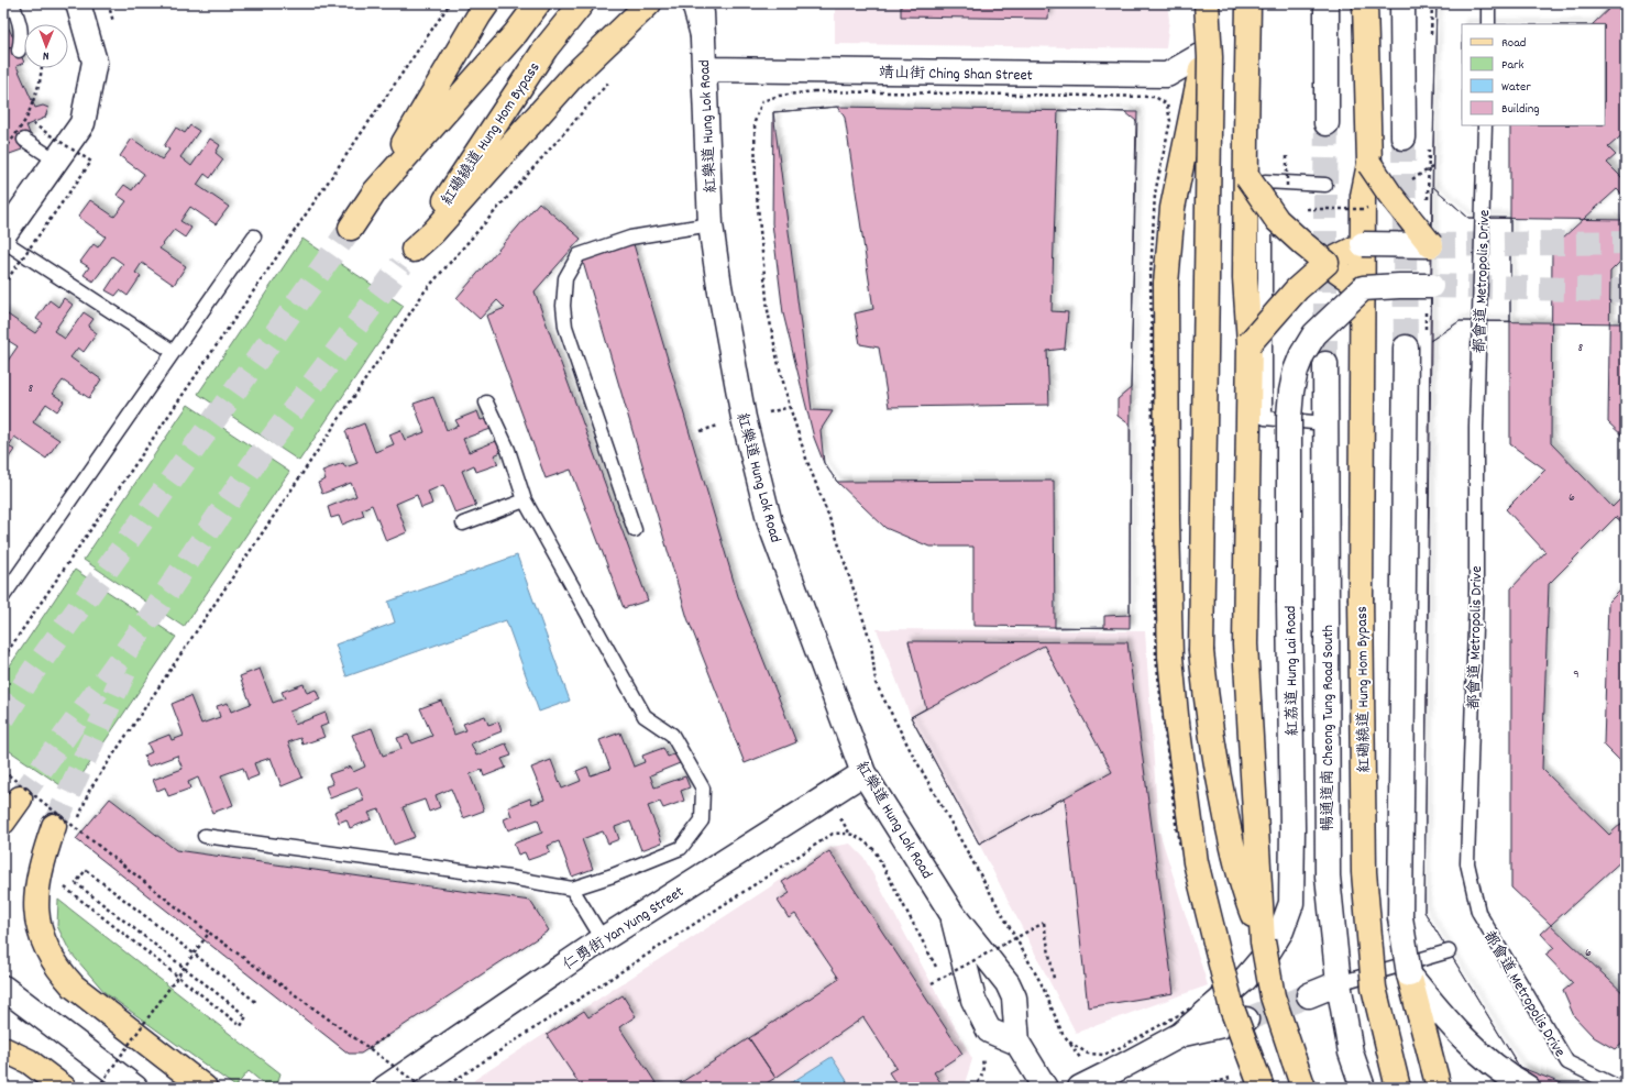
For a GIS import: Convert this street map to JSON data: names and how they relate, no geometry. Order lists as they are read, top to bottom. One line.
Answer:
{"streets":{"main road":["紅磡繞道 Hung Hom Bypass"],"street":["靖山街 Ching Shan Street","紅樂道 Hung Lok Road","紅荔道 Hung Lai Road","暢通道南 Cheong Tung Road South","仁勇街 Yan Yung Street"],"lane":["都會道 Metropolis Drive"]},"crossings":[["靖山街 Ching Shan Street","紅樂道 Hung Lok Road"],["紅樂道 Hung Lok Road","仁勇街 Yan Yung Street"],["紅磡繞道 Hung Hom Bypass","紅荔道 Hung Lai Road"]],"house_numbers":["8","8","6","9","6"],"legend":["Road","Park","Water","Building"],"north":"bottom"}
